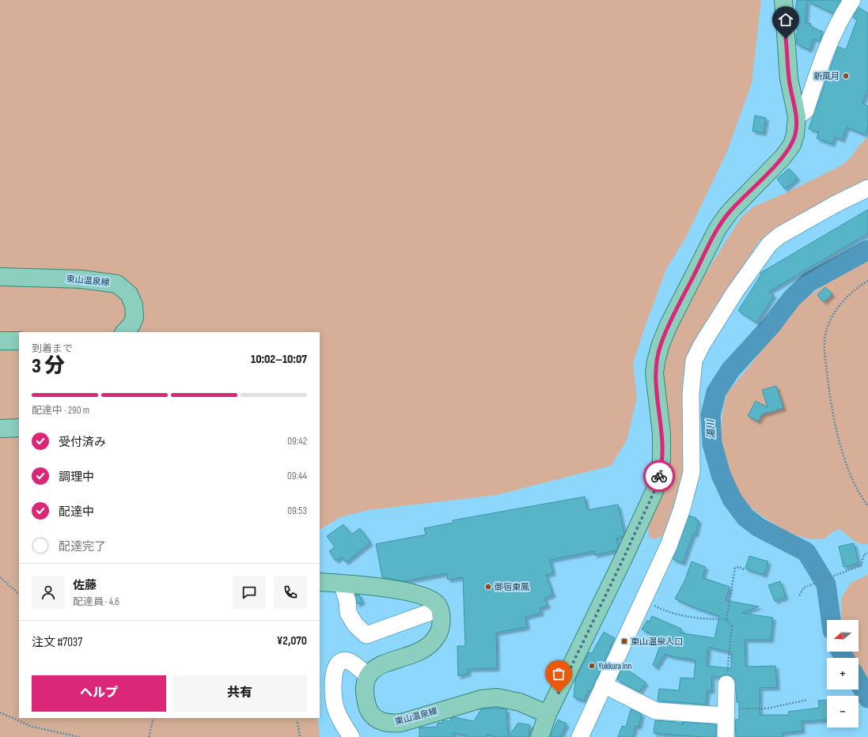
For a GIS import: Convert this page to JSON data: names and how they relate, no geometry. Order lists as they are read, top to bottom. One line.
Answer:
{"streets":{"main road":["東山温泉線"]},"water":["湯川"],"places":{"other":["新風月","御宿東鳳","Yukkura inn"],"transit":["東山温泉入口"]},"north":"left","page":{"heading":["3 分","到着まで","10:02–10:07"],"panel":["佐藤","配達員 · 4.6","注文 #7037","¥2,070"],"bar":"配達中 · 290 m","list":[["受付済み","09:42"],["調理中","09:44"],["配達中","09:53"],"配達完了"],"map_buttons":["+","−"],"buttons":["ヘルプ","共有"]}}
